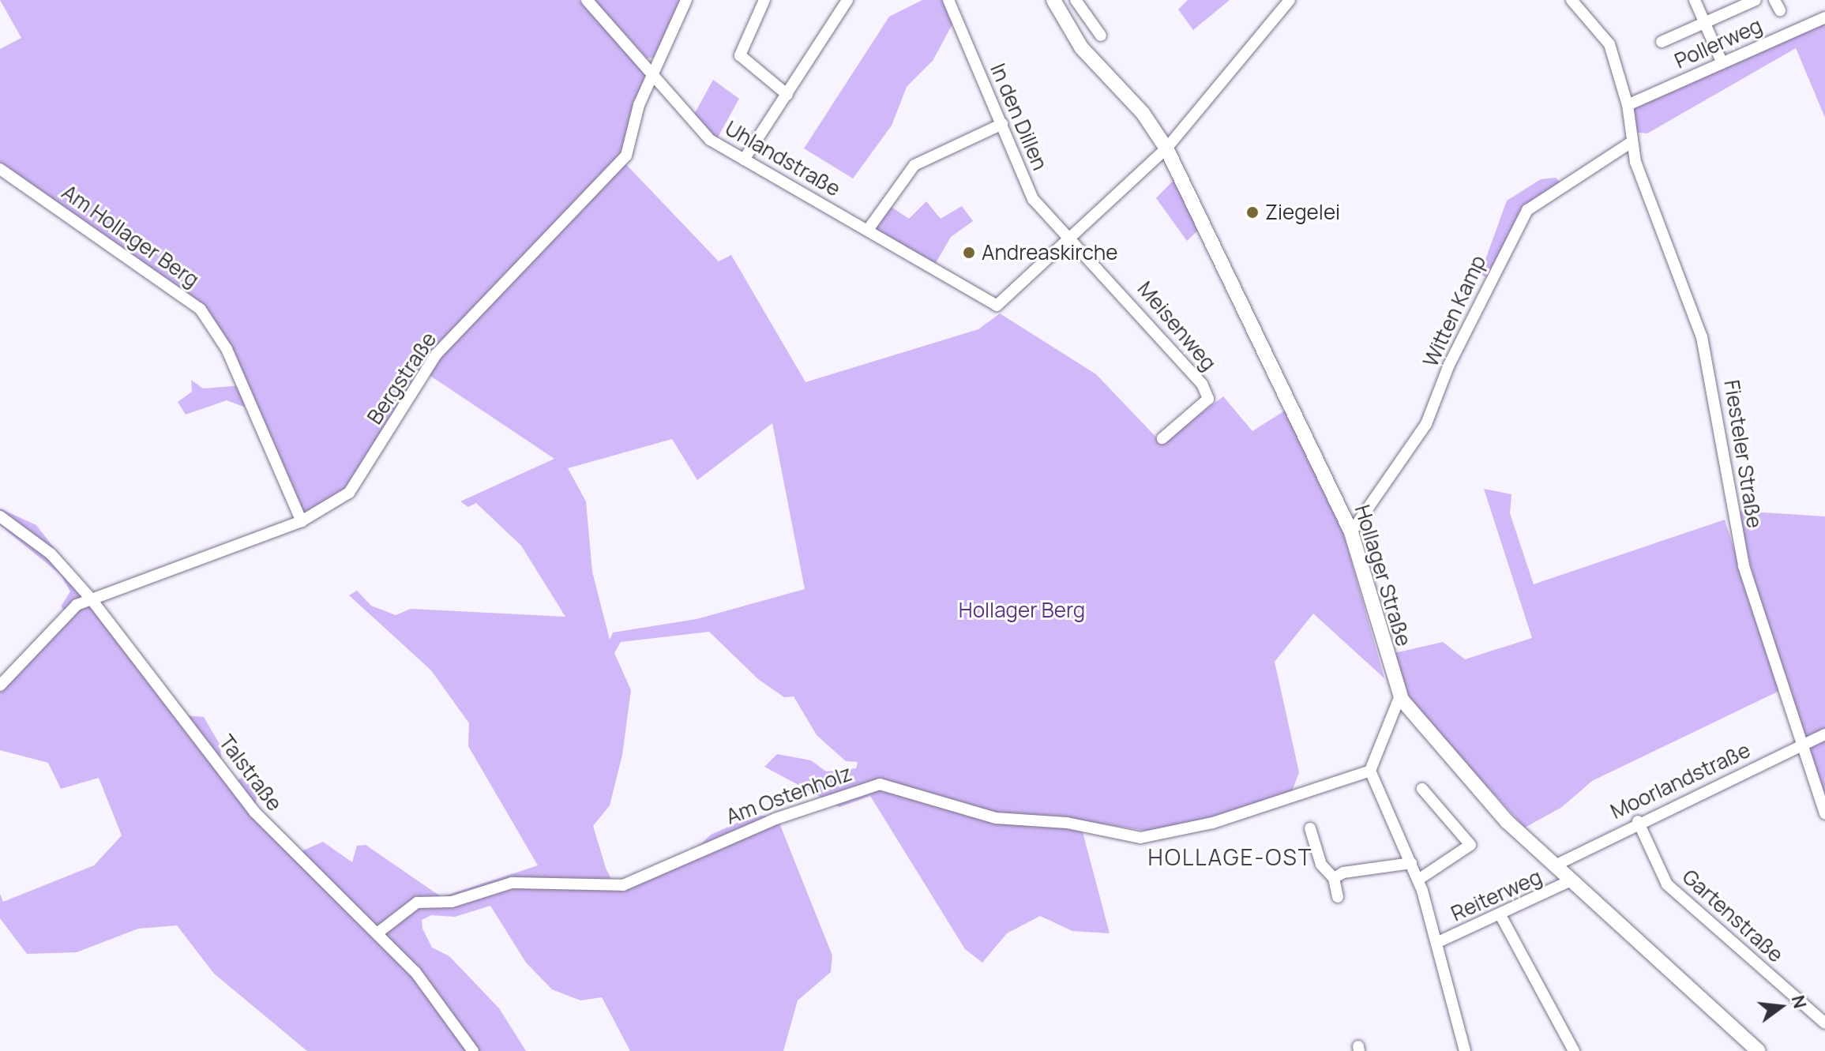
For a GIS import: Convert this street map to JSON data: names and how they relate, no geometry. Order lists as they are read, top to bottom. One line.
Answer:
{"streets":{"main road":["Hollager Straße"],"street":["Pollerweg","In den Dillen","Uhlandstraße","Am Hollager Berg","Witten Kamp","Meisenweg","Bergstraße","Fiesteler Straße","Talstraße","Moorlandstraße","Am Ostenholz","Reiterweg","Gartenstraße"]},"crossings":[["Pollerweg","Fiesteler Straße"],["In den Dillen","Uhlandstraße"],["In den Dillen","Meisenweg"],["Uhlandstraße","Meisenweg"],["Uhlandstraße","Bergstraße"],["Am Hollager Berg","Bergstraße"],["Witten Kamp","Fiesteler Straße"],["Witten Kamp","Hollager Straße"],["Bergstraße","Talstraße"],["Fiesteler Straße","Moorlandstraße"],["Hollager Straße","Moorlandstraße"],["Hollager Straße","Reiterweg"],["Talstraße","Am Ostenholz"],["Moorlandstraße","Gartenstraße"]],"districts":["HOLLAGE-OST"],"parks":["Hollager Berg"],"places":["Ziegelei","Andreaskirche"],"north":"right"}
